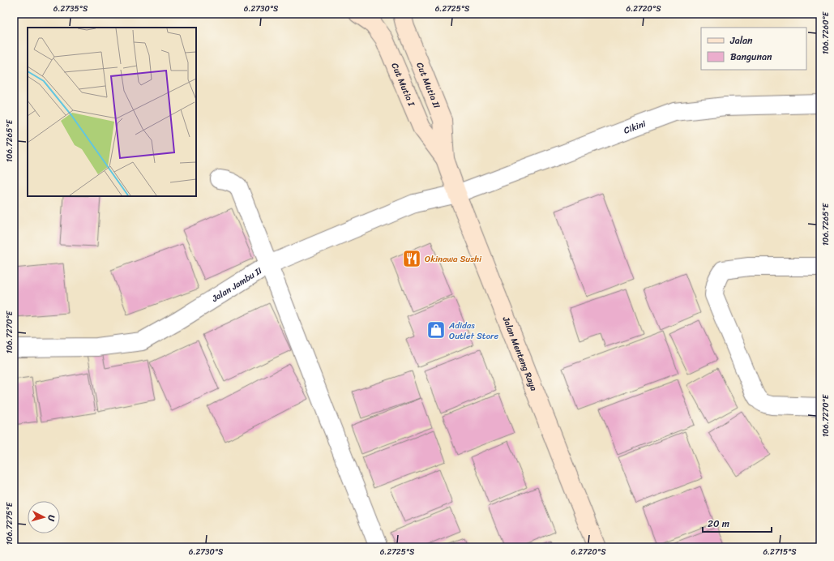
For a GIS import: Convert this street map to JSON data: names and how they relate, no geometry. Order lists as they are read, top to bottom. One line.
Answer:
{"streets":{"main road":["Cut Mutia I","Cut Mutia II","Jalan Menteng Raya"],"street":["Cikini","Jalan Jambu II"]},"crossings":[["Cut Mutia I","Cut Mutia II"],["Cut Mutia I","Jalan Menteng Raya"],["Cut Mutia II","Jalan Menteng Raya"],["Cikini","Jalan Jambu II"],["Cikini","Jalan Menteng Raya"],["Jalan Jambu II","Jalan Menteng Raya"]],"places":{"restaurant":["Okinawa Sushi"],"shop":["Adidas Outlet Store"]},"legend":["Jalan","Bangunan"],"scale_bar":"20 m","north":"right","coordinates":["6.2735°S","6.2730°S","6.2725°S","6.2720°S","106.7260°E","106.7265°E","106.7270°E","106.7275°E","6.2715°S"]}
